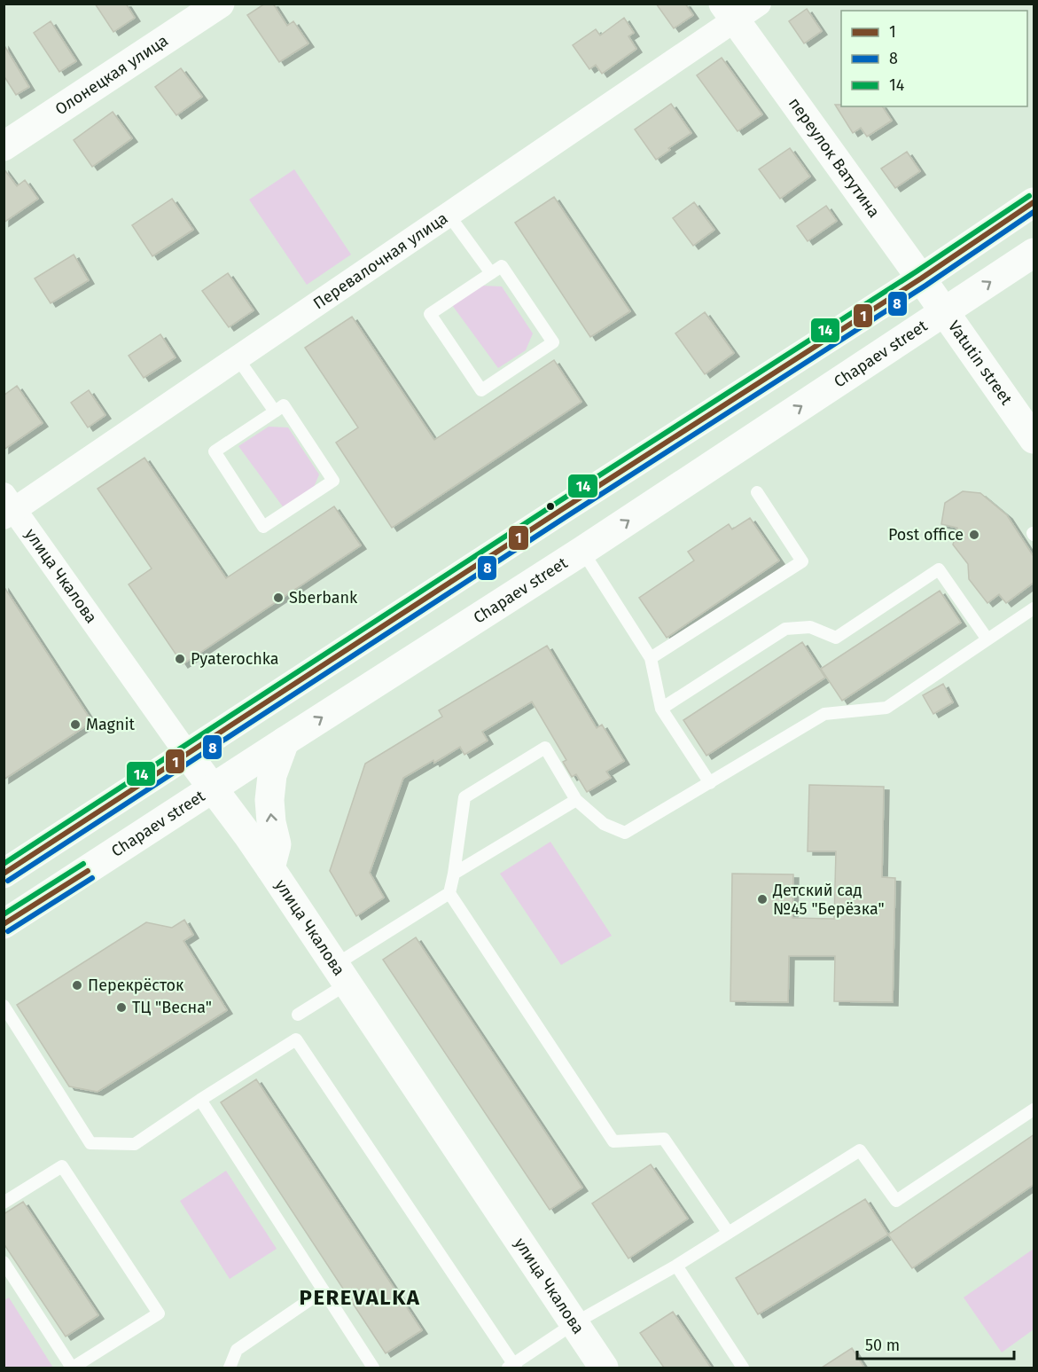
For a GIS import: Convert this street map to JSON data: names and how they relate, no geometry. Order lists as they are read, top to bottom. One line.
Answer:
{"streets":{"main road":["Олонецкая улица","переулок Ватутина","Chapaev street","Vatutin street","улица Чкалова"],"street":["Перевалочная улица"]},"crossings":[["переулок Ватутина","Перевалочная улица"],["переулок Ватутина","Chapaev street"],["переулок Ватутина","Vatutin street"],["Перевалочная улица","улица Чкалова"],["Chapaev street","Vatutin street"],["Chapaev street","улица Чкалова"]],"districts":["PEREVALKA"],"places":["Post office","Sberbank","Pyaterochka","Magnit","Детский сад №45 \"Берёзка\"","Перекрёсток","ТЦ \"Весна\""],"lines":["transit line 14","transit line 1","transit line 8"],"legend":["1","8","14"],"scale_bar":"50 m"}
